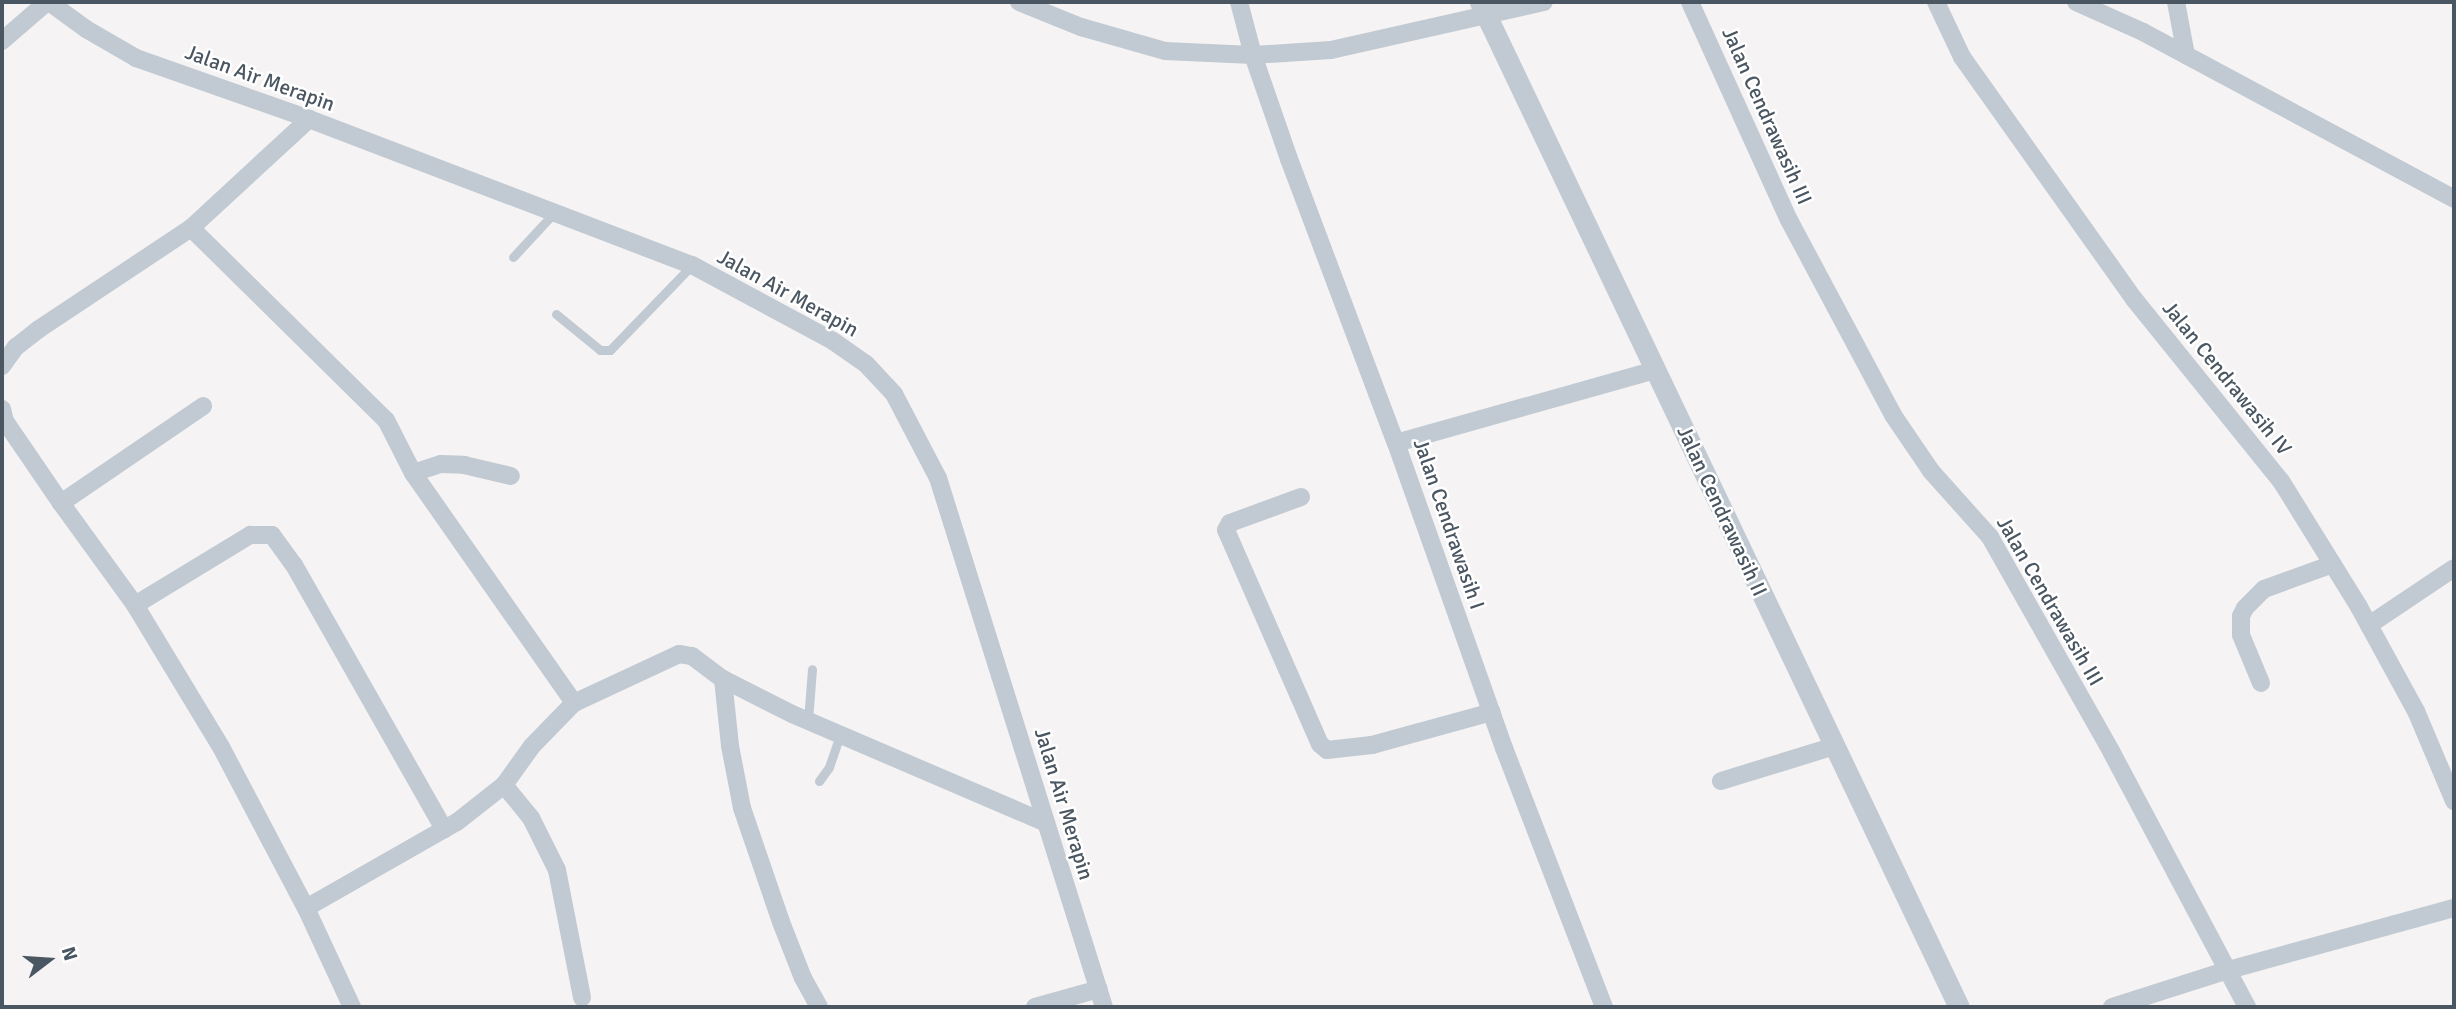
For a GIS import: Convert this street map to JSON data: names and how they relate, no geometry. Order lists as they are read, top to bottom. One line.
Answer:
{"streets":{"street":["Jalan Air Merapin","Jalan Cendrawasih III","Jalan Cendrawasih IV","Jalan Cendrawasih II","Jalan Cendrawasih I"]},"north":"right"}
